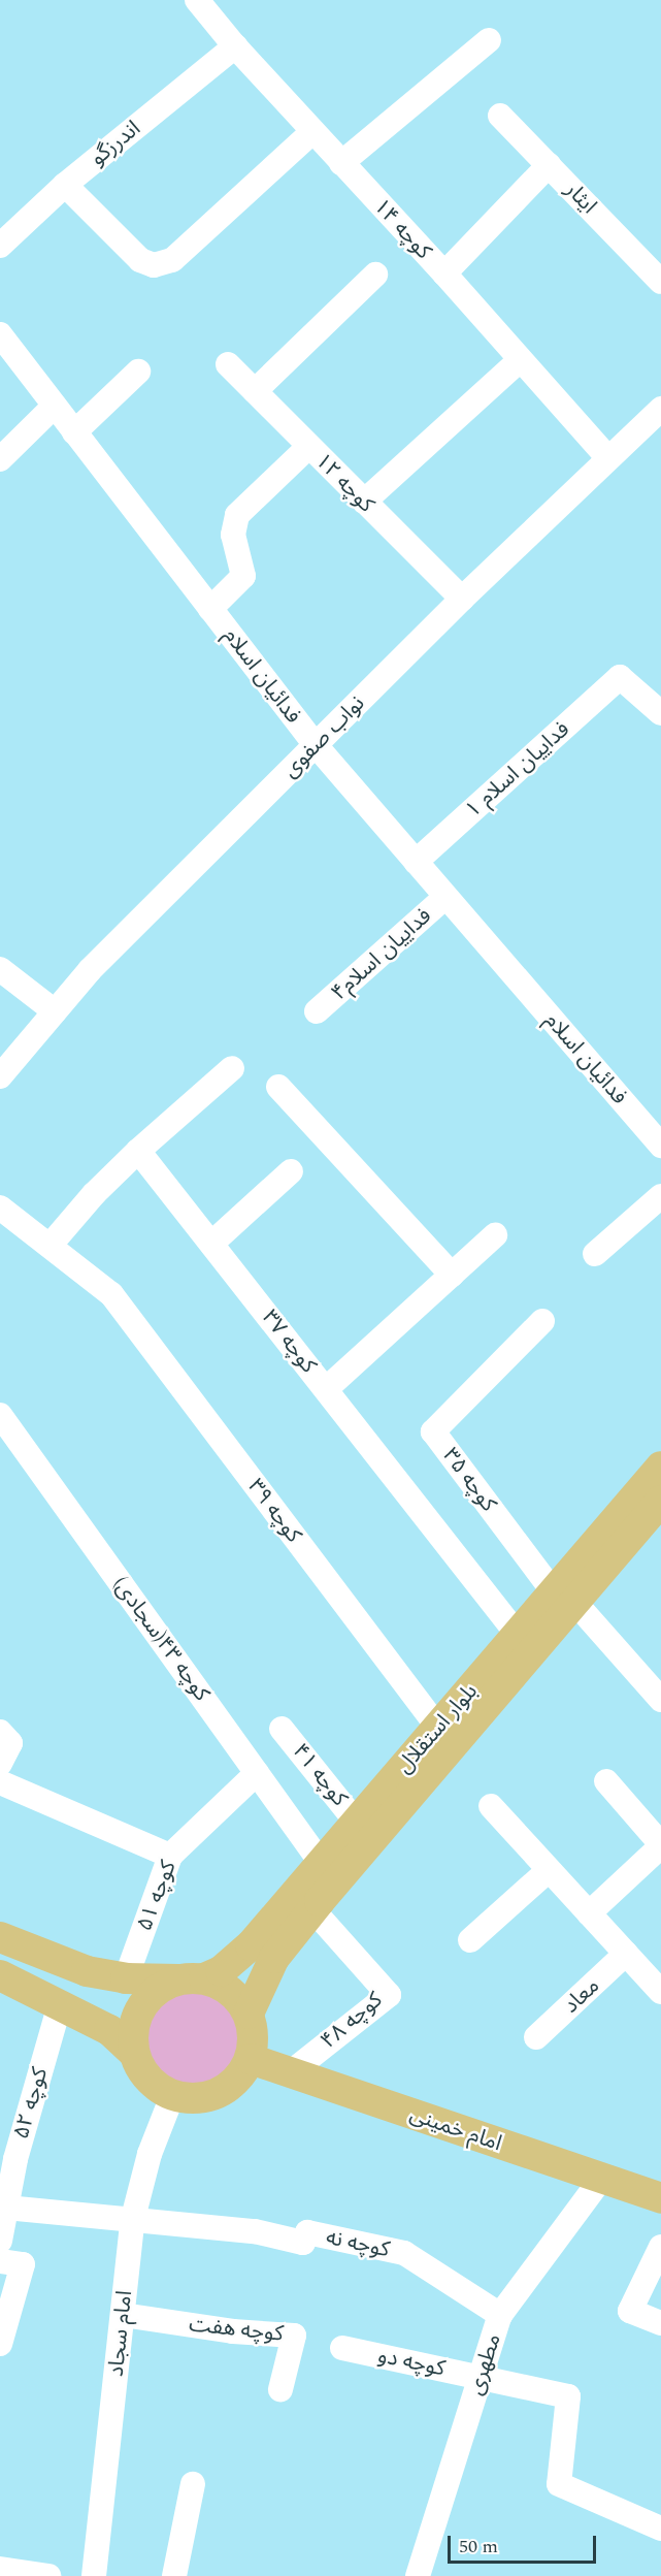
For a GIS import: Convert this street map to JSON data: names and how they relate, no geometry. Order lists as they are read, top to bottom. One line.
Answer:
{"streets":{"main road":["بلوار استقلال","امام خمینی"],"street":["اندرزگو","ایثار","کوچه ۱۴","کوچه ۱۲","فدائیان اسلام","نواب صفوی","فداییان اسلام ۱","فداییان اسلام۴","کوچه ۳۷","کوچه ۳۵","کوچه ۳۹","کوچه ۴۳(سجادی)","کوچه ۴۱","کوچه ۵۱","معاد","کوچه ۴۸","کوچه ۵۲","کوچه نه","کوچه هفت","امام سجاد","کوچه دو","مطهری"]},"crossings":[["اندرزگو","کوچه ۱۴"],["کوچه ۱۴","نواب صفوی"],["کوچه ۱۲","نواب صفوی"],["فدائیان اسلام","نواب صفوی"],["فدائیان اسلام","فداییان اسلام ۱"],["فدائیان اسلام","فداییان اسلام۴"],["کوچه ۳۷","بلوار استقلال"],["کوچه ۳۵","بلوار استقلال"],["کوچه ۳۹","بلوار استقلال"],["کوچه ۴۳(سجادی)","بلوار استقلال"],["کوچه ۴۳(سجادی)","کوچه ۵۱"],["بلوار استقلال","کوچه ۴۱"],["بلوار استقلال","کوچه ۴۸"],["بلوار استقلال","امام خمینی"],["بلوار استقلال","امام سجاد"],["کوچه ۴۸","امام خمینی"],["امام خمینی","امام سجاد"],["امام خمینی","مطهری"],["کوچه نه","امام سجاد"],["کوچه نه","مطهری"],["کوچه هفت","امام سجاد"],["کوچه دو","مطهری"]],"scale_bar":"50 m"}
